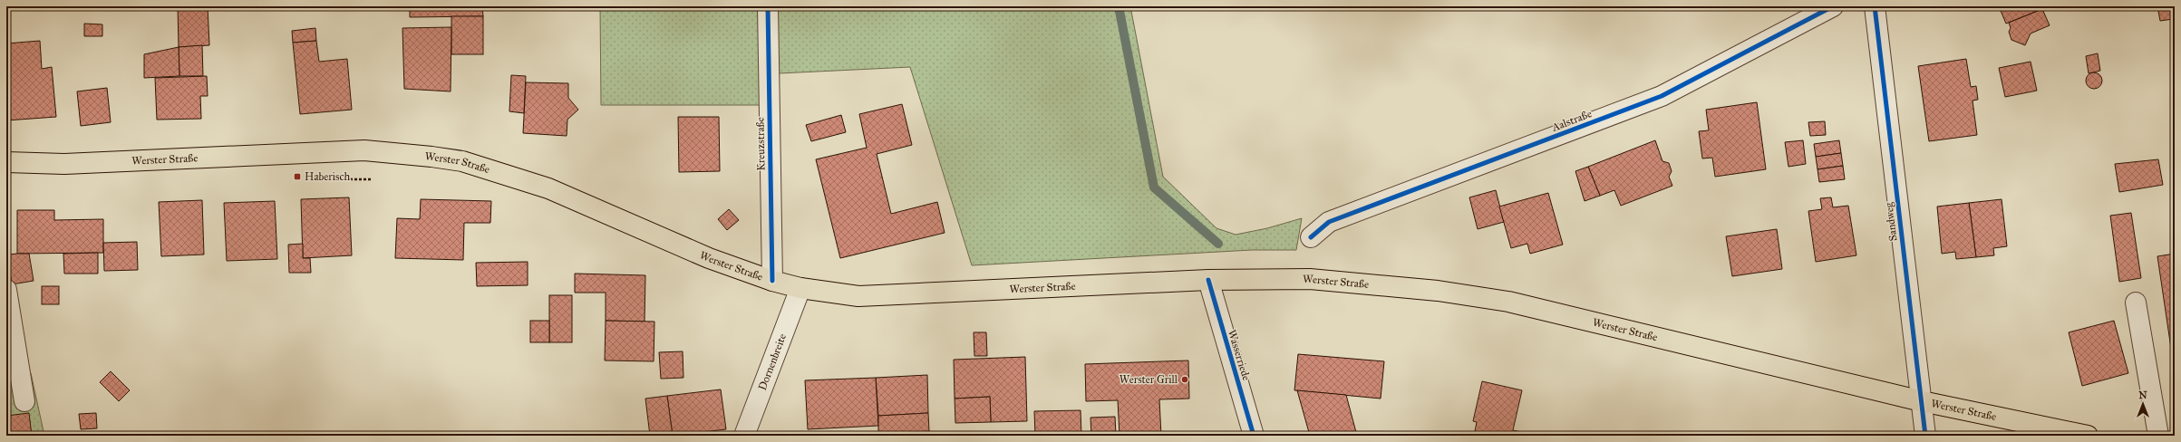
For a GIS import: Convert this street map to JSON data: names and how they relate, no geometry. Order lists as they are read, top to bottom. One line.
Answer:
{"streets":{"main road":["Werster Straße"],"street":["Aalstraße","Kreuzstraße","Sandweg","Wasserriede","Dornenbreite"]},"crossings":[["Kreuzstraße","Werster Straße"],["Werster Straße","Sandweg"],["Werster Straße","Wasserriede"],["Werster Straße","Dornenbreite"]],"places":{"transit":["Haberisch"],"other":["Werster Grill"]},"north":"top"}
